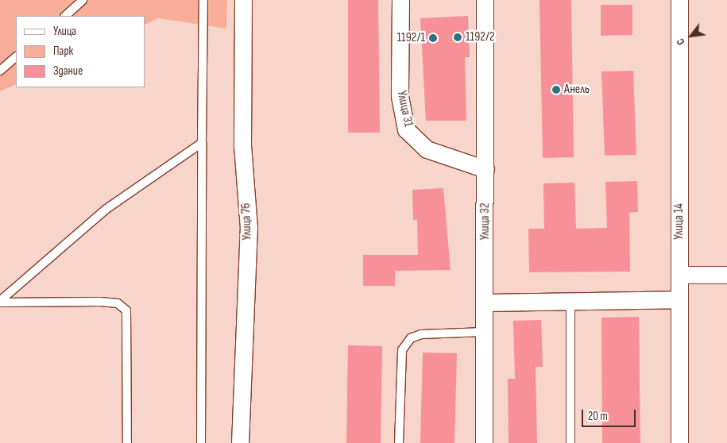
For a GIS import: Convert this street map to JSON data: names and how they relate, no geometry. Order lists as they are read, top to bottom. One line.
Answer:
{"streets":{"street":["Улица 31","Улица 76","Улица 32","Улица 14"]},"crossings":[["Улица 31","Улица 32"]],"places":["1192/2","1192/1","Анель"],"legend":["Улица","Парк","Здание"],"scale_bar":"20 m","north":"bottom left"}
